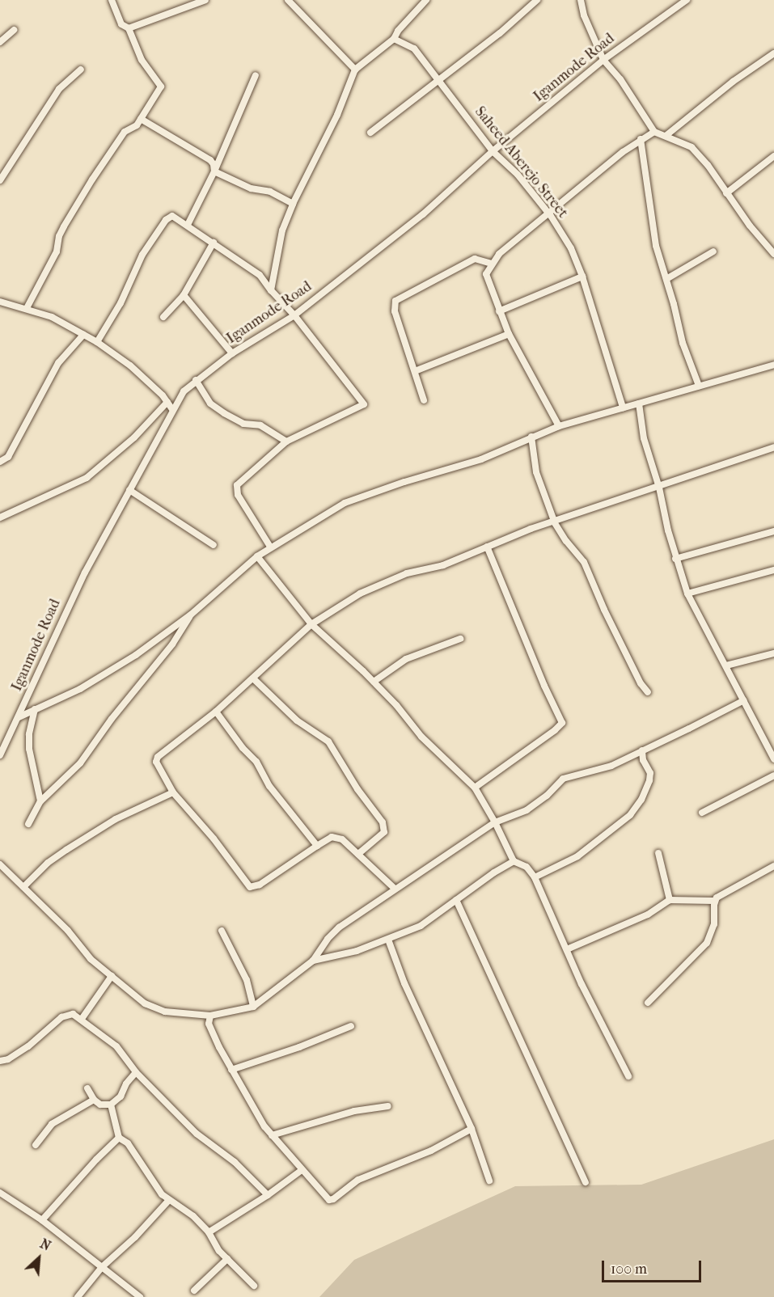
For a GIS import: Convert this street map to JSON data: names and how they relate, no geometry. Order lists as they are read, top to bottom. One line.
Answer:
{"streets":{"street":["Iganmode Road","Saheed Aberejo Street"]},"crossings":[["Iganmode Road","Saheed Aberejo Street"]],"scale_bar":"100 m","north":"top right"}
